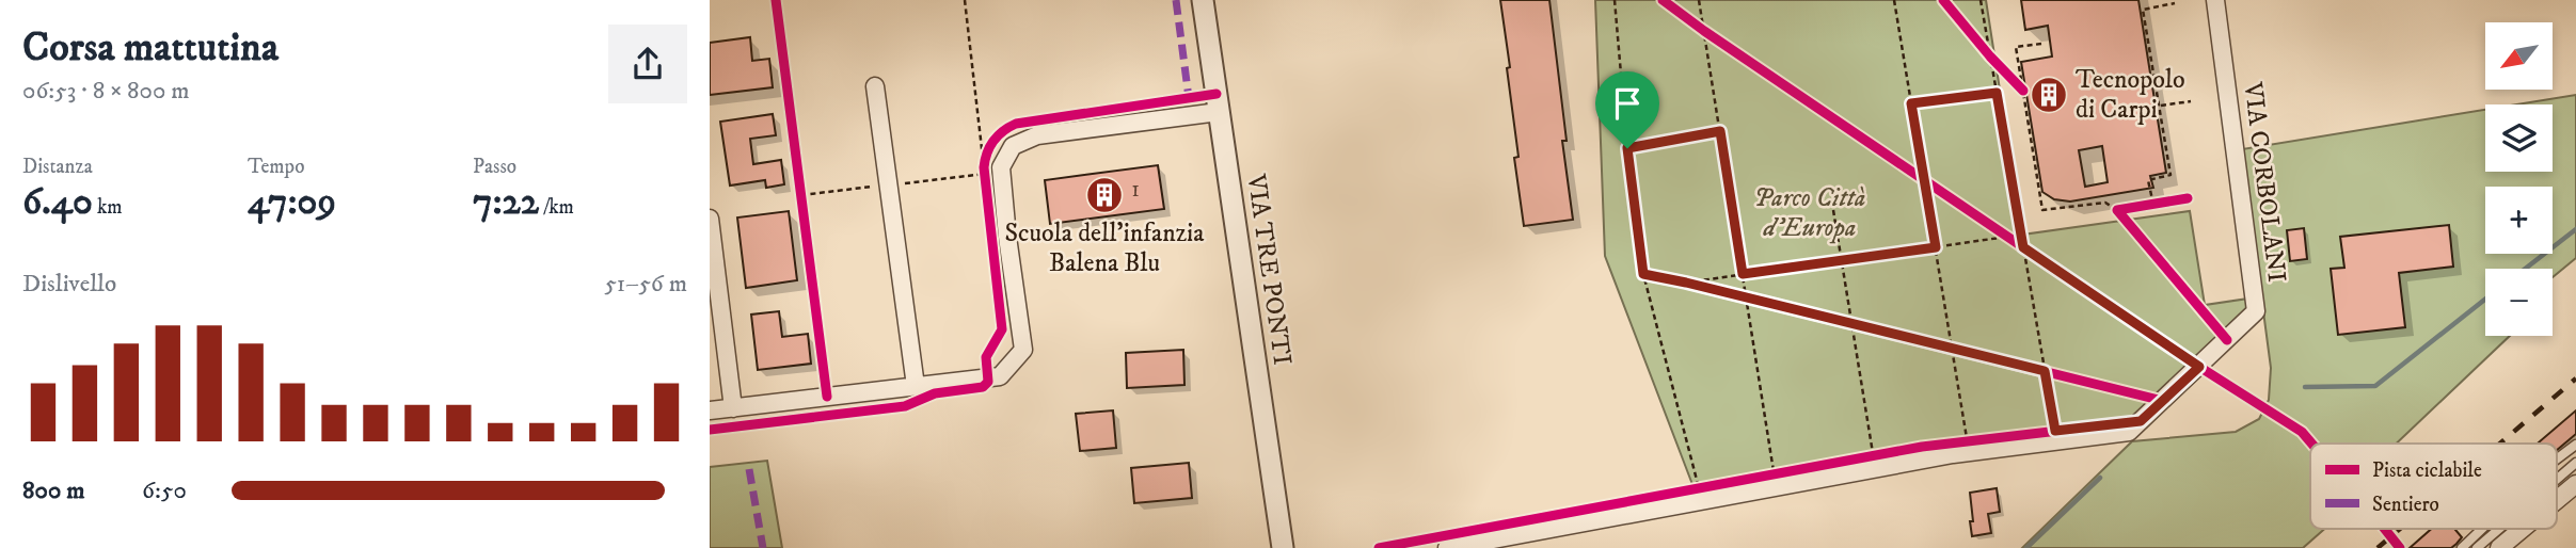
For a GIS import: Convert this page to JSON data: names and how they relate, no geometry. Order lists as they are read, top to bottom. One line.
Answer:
{"streets":{"street":["VIA CORBOLANI","VIA TRE PONTI"]},"parks":["Parco Città d'Europa"],"places":{"building":["Tecnopolo di Carpi","Scuola dell’infanzia Balena Blu"]},"house_numbers":["1"],"legend":["Pista ciclabile","Sentiero"],"north":"bottom left","page":{"heading":["Corsa mattutina","06:53 · 8 × 800 m"],"map_buttons":["+","−"],"stats":[["Distanza","6.40 km"],["Tempo","47:09"],["Passo","7:22 /km"]],"chart":["Dislivello","51–56 m"],"list":[{"name":"800 m","note":"6:50"}]}}
